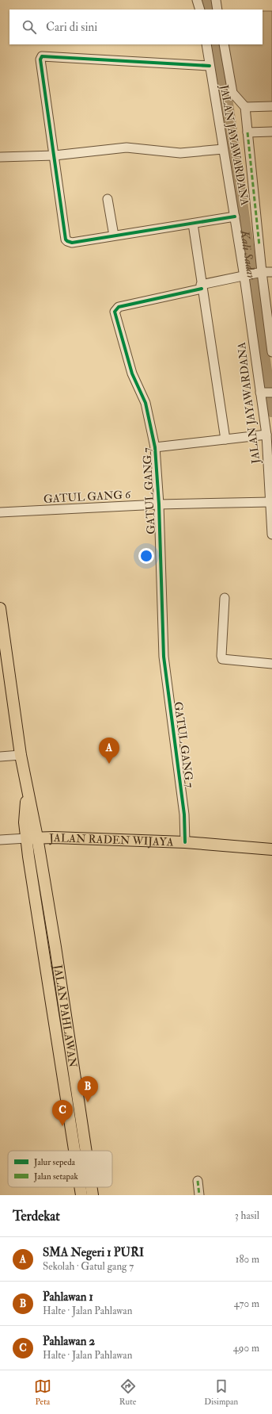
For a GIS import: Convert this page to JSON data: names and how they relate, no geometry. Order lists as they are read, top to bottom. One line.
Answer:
{"streets":{"main road":["JALAN RADEN WIJAYA","JALAN PAHLAWAN"],"street":["JALAN JAYAWARDANA","GATUL GANG 7","GATUL GANG 6"]},"crossings":[["JALAN JAYAWARDANA","GATUL GANG 6"],["GATUL GANG 7","GATUL GANG 6"],["GATUL GANG 7","JALAN RADEN WIJAYA"],["JALAN RADEN WIJAYA","JALAN PAHLAWAN"]],"water":["Kali Sadar"],"legend":["Jalur sepeda","Jalan setapak"],"page":{"search":"Cari di sini","pins":["A","B","C"],"heading":["Terdekat","3 hasil"],"list":[{"mark":"A","name":"SMA Negeri 1 PURI","note":"Sekolah · Gatul gang 7","value":"180 m"},{"mark":"B","name":"Pahlawan 1","note":"Halte · Jalan Pahlawan","value":"470 m"},{"mark":"C","name":"Pahlawan 2","note":"Halte · Jalan Pahlawan","value":"490 m"}],"nav":["Peta","Rute","Disimpan"]}}
